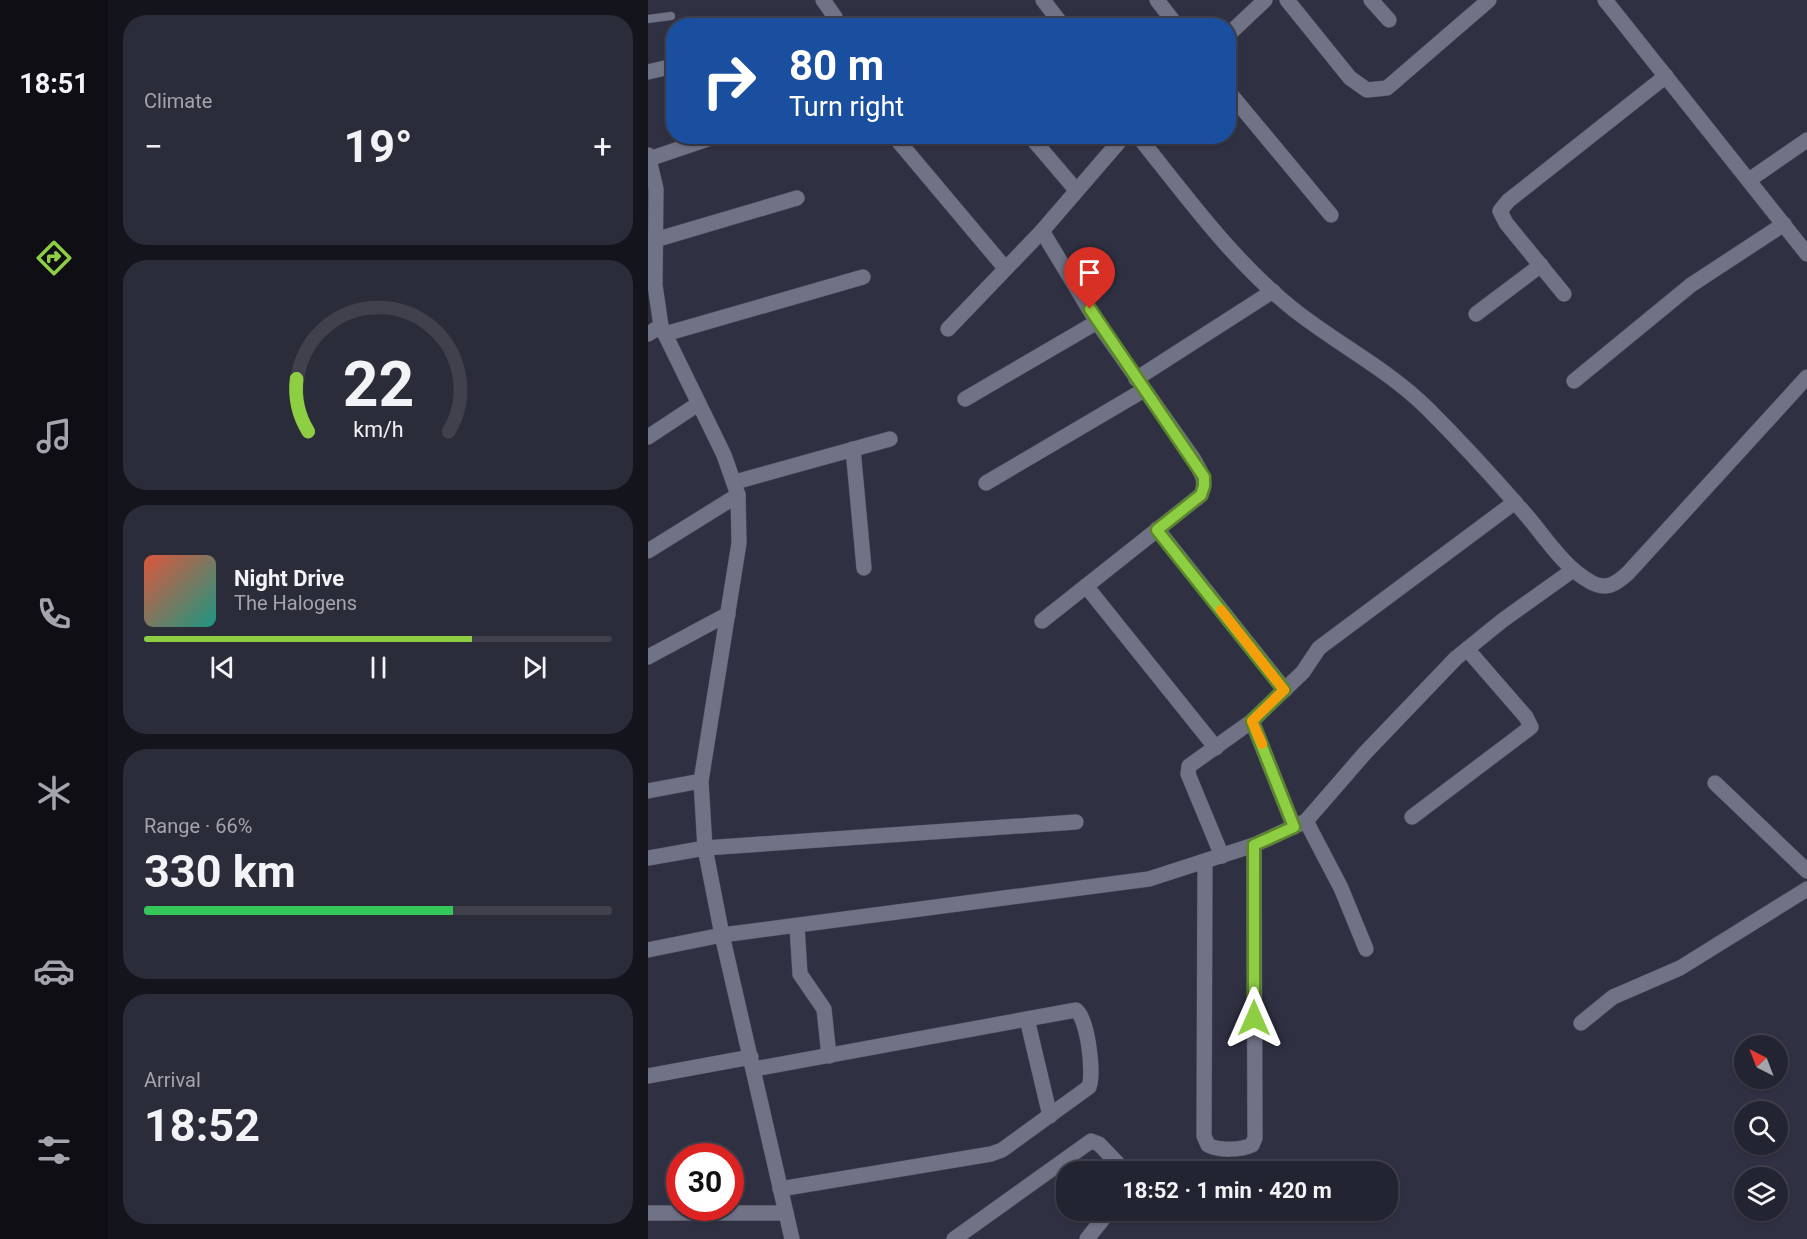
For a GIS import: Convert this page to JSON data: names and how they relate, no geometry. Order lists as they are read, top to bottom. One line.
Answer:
{"north":"top left","page":{"tabs":"18:51","tile":["Climate",["Range · 66%","330 km"],["Arrival","18:52"]],"turn":["80 m","Turn right"],"heat":["−","19°","+"],"song":["Night Drive","The Halogens"],"limit":"30","trip":"18:52 · 1 min · 420 m","gauge":["22","km/h"]}}
